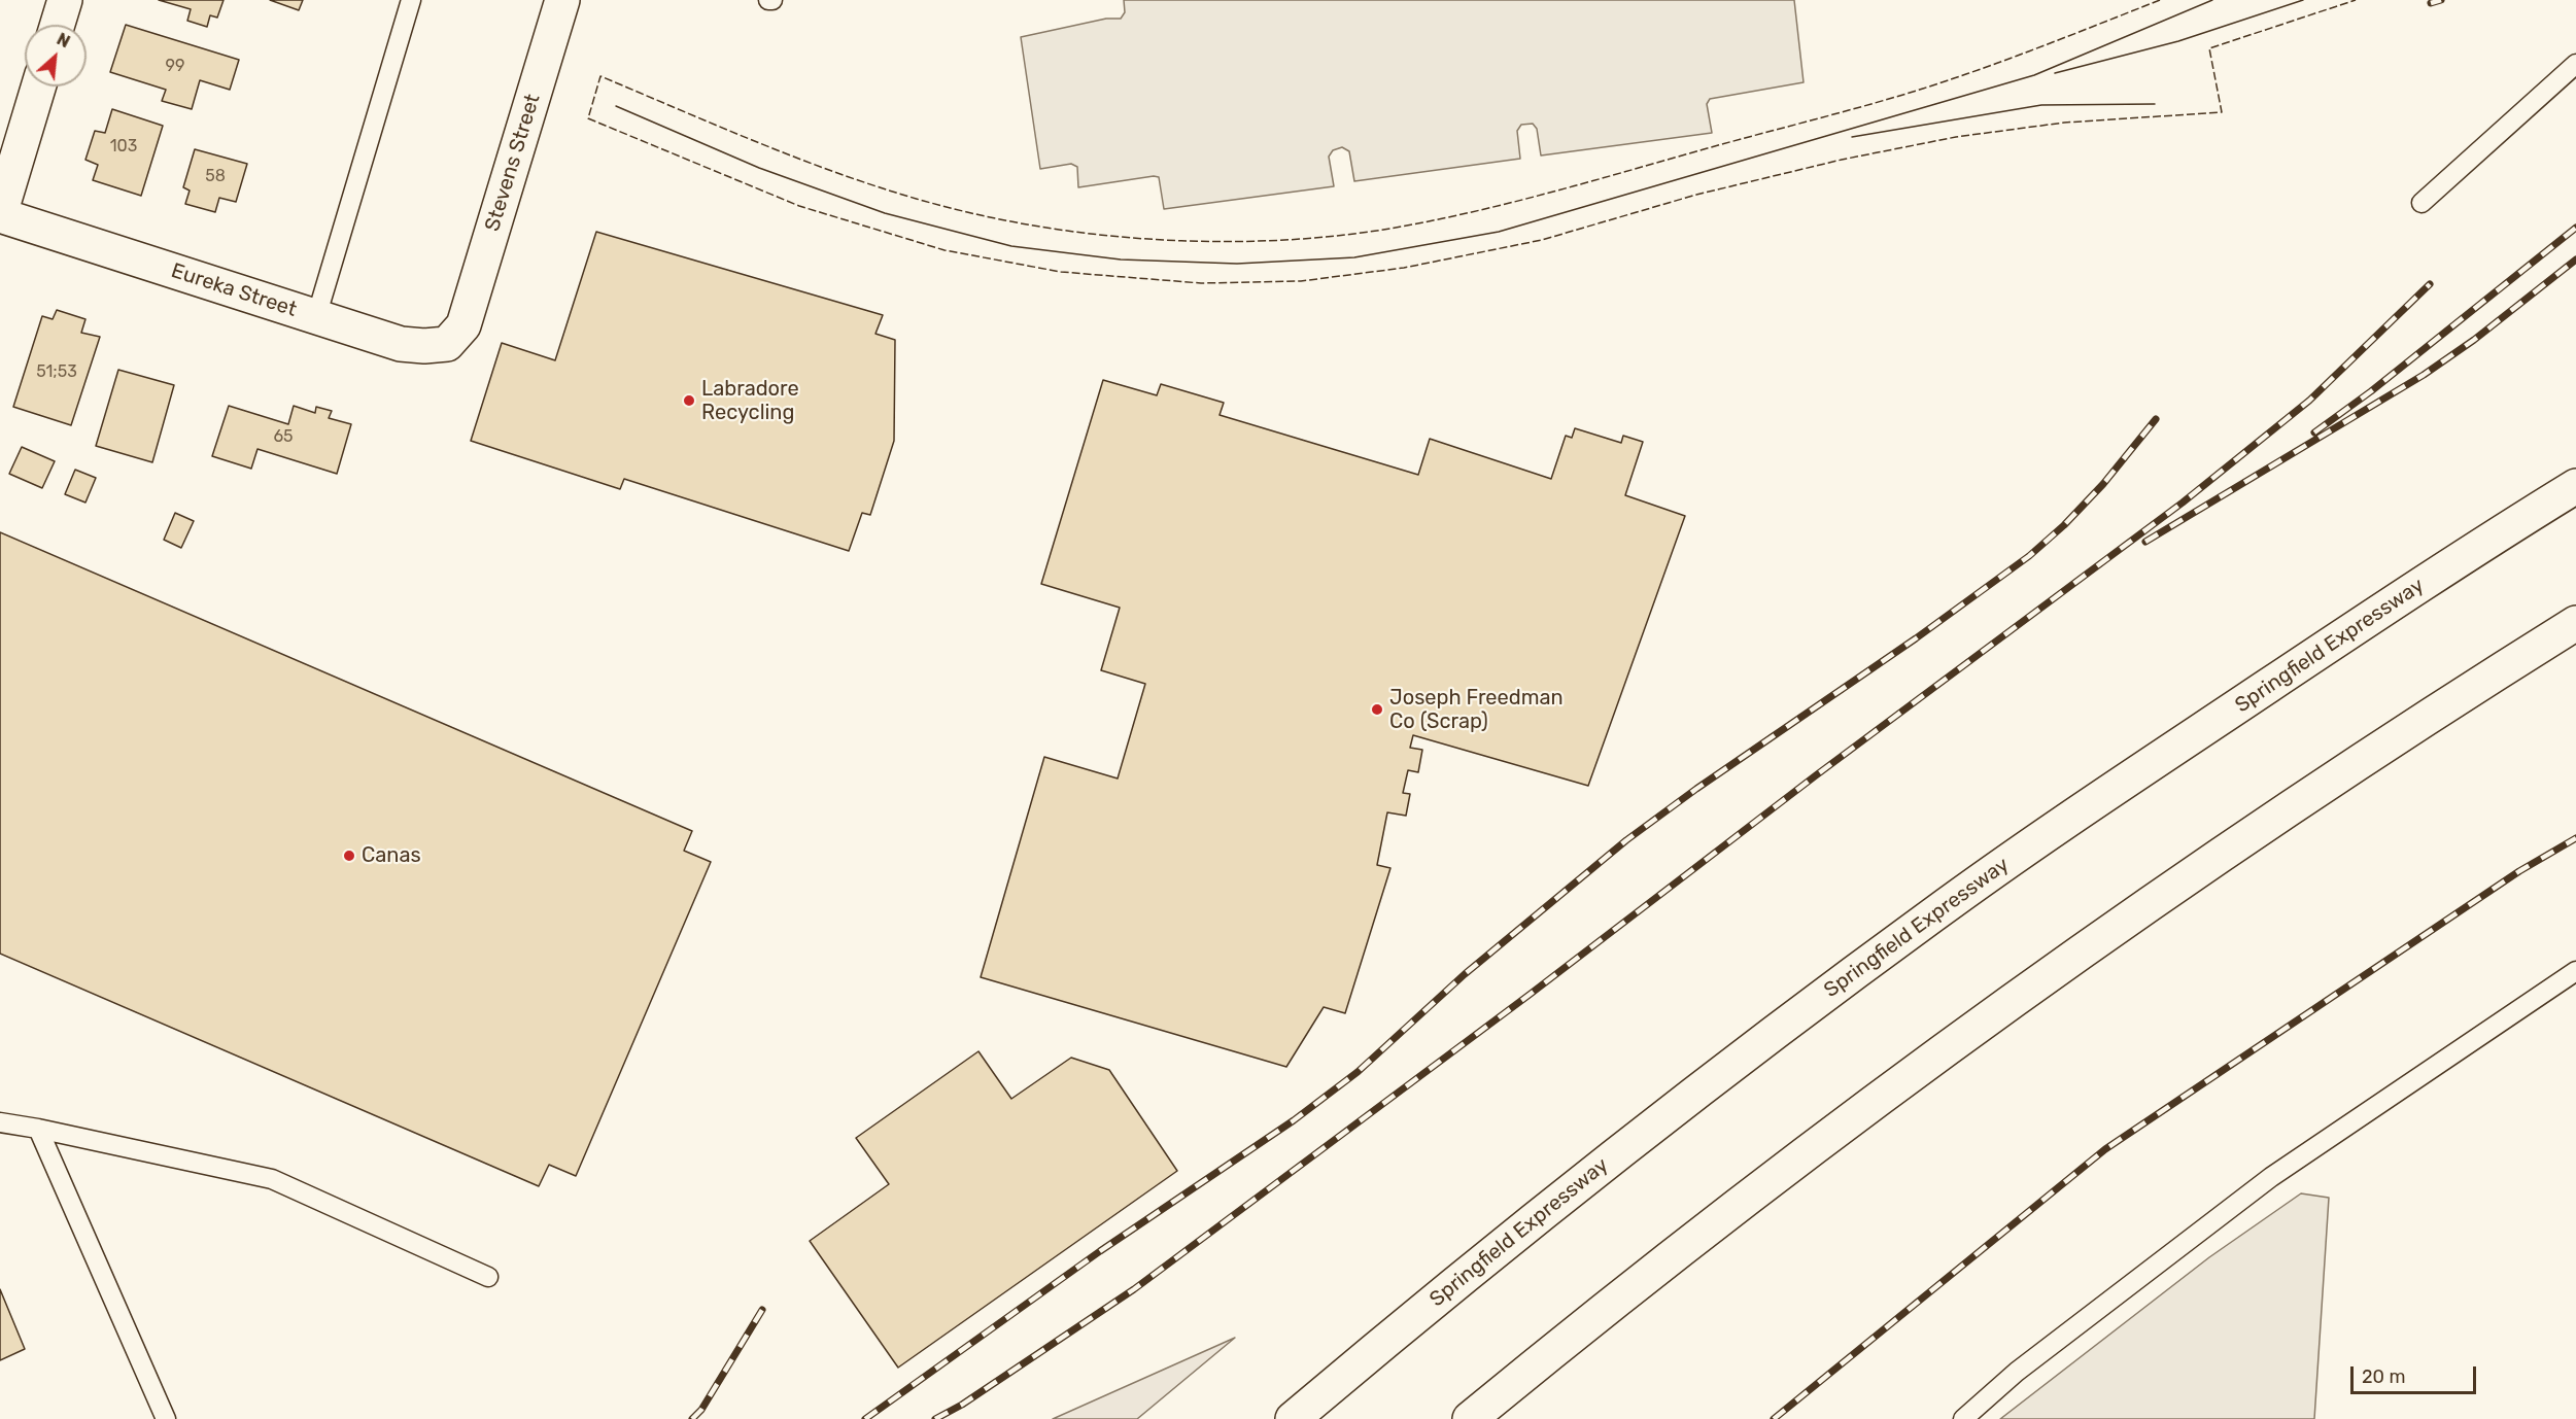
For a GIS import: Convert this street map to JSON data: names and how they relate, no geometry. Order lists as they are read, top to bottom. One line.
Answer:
{"streets":{"main road":["Stevens Street","Eureka Street","Springfield Expressway"]},"crossings":[["Stevens Street","Eureka Street"]],"places":["Labradore Recycling","Joseph Freedman Co (Scrap)","Canas"],"house_numbers":["99","103","58","51;53","65"],"scale_bar":"20 m","north":"top right"}
